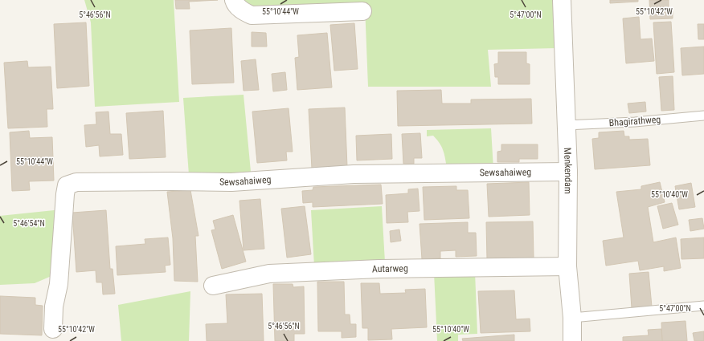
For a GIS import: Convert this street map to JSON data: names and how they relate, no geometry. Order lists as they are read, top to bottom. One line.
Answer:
{"streets":{"street":["Menkendam","Sewsahaiweg","Autarweg"],"lane":["Bhagirathweg"]},"crossings":[["Bhagirathweg","Menkendam"],["Menkendam","Sewsahaiweg"],["Menkendam","Autarweg"]],"coordinates":["55°10'44\"W","55°10'42\"W","5°46'56\"N","5°47'00\"N","55°10'40\"W","5°46'54\"N"]}
